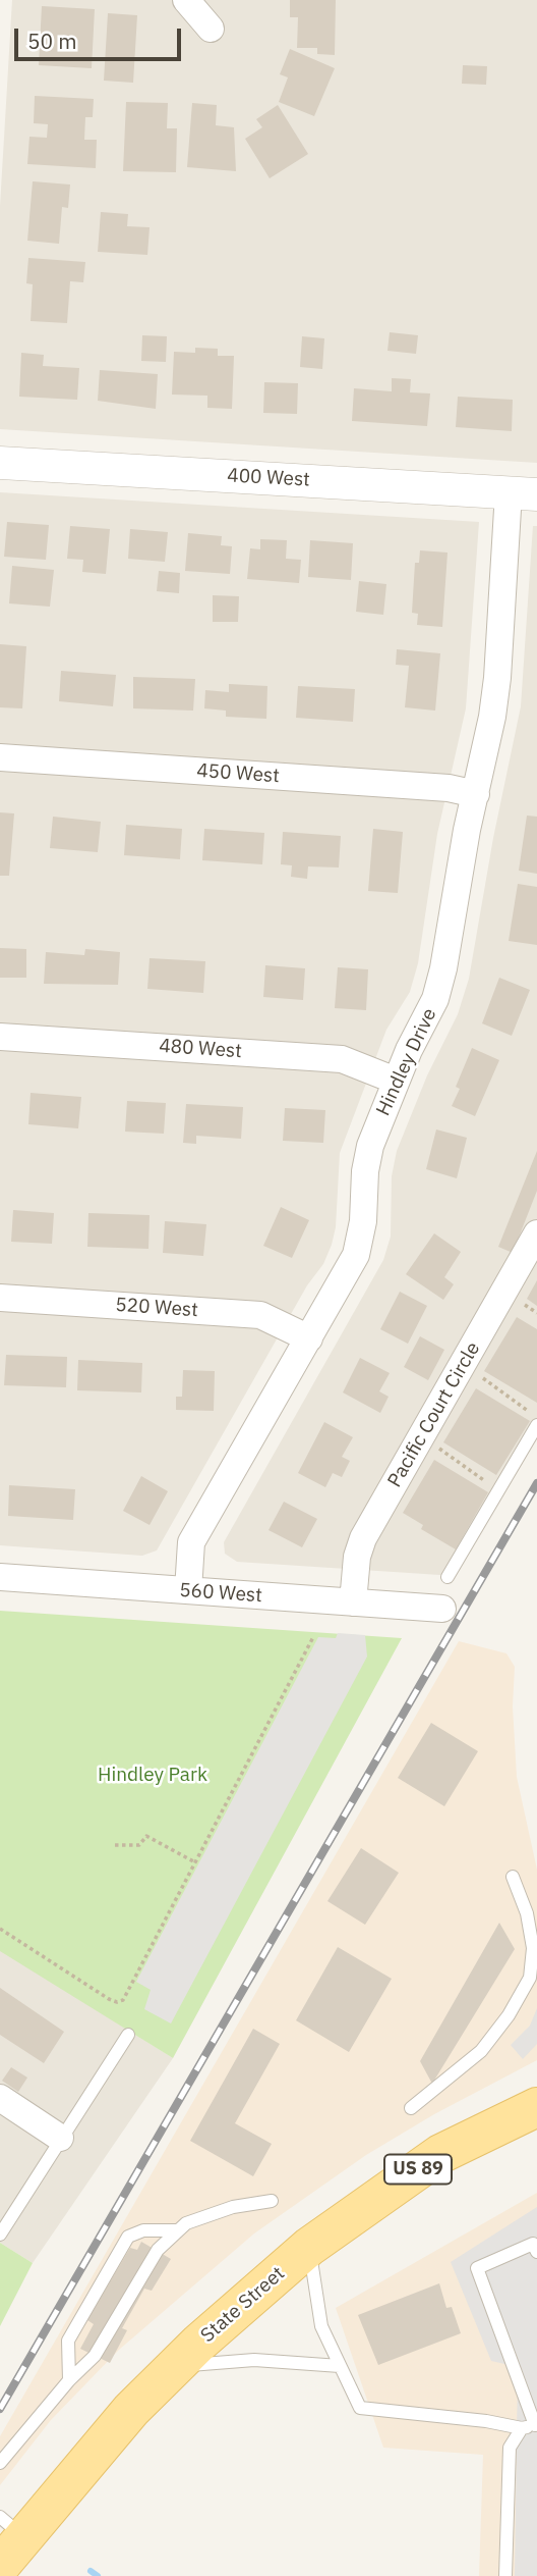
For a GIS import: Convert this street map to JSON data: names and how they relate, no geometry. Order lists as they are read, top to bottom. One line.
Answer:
{"streets":{"main road":["US 89","State Street"],"street":["400 West","450 West","480 West","Hindley Drive","520 West","Pacific Court Circle","560 West"]},"crossings":[["400 West","Hindley Drive"],["450 West","Hindley Drive"],["480 West","Hindley Drive"],["Hindley Drive","520 West"],["Hindley Drive","560 West"],["Pacific Court Circle","560 West"]],"parks":["Hindley Park"],"scale_bar":"50 m"}
